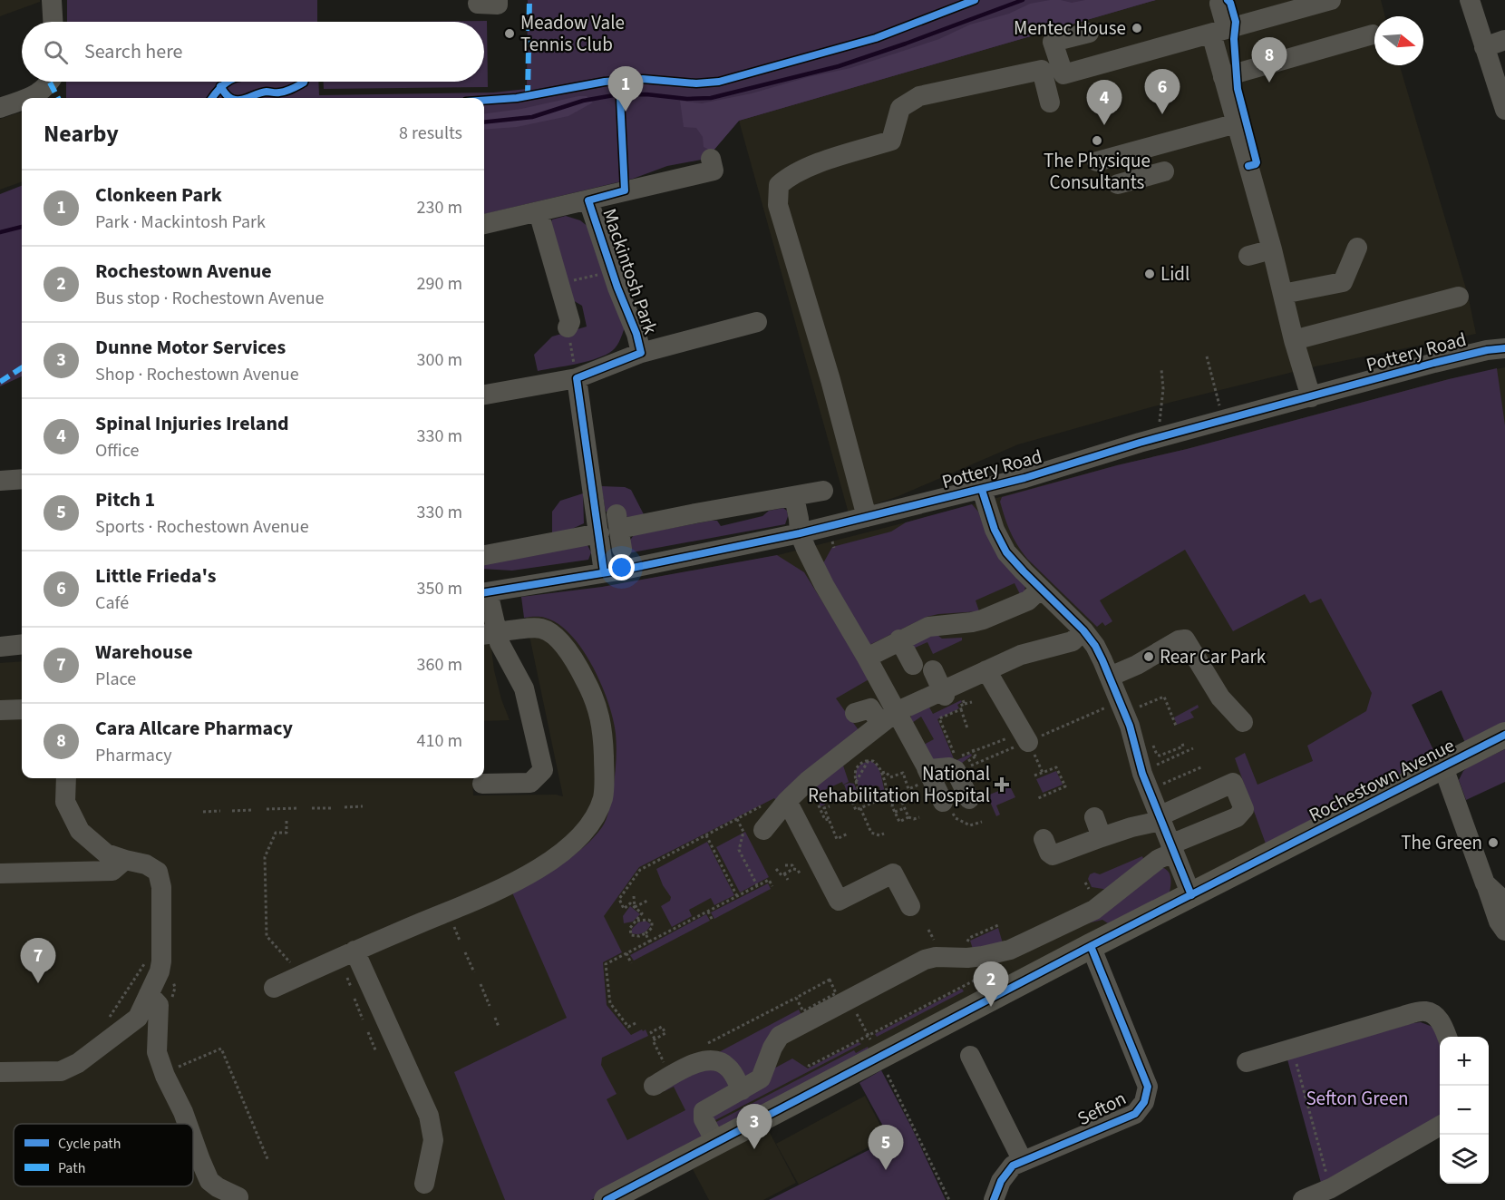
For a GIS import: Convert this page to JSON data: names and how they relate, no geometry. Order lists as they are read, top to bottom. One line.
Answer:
{"streets":{"main road":["Rochestown Avenue"],"street":["Mackintosh Park","Pottery Road","Sefton"]},"crossings":[["Rochestown Avenue","Sefton"]],"parks":["Sefton Green"],"places":{"other":["Mentec House","Meadow Vale Tennis Club","The Physique Consultants","Lidl","Rear Car Park","The Green"],"health":["National Rehabilitation Hospital"]},"legend":["Cycle path","Path"],"north":"right","page":{"search":"Search here","pins":["8","1","6","4","7","2","3","5"],"heading":["Nearby","8 results"],"list":[{"mark":"1","name":"Clonkeen Park","note":"Park · Mackintosh Park","value":"230 m"},{"mark":"2","name":"Rochestown Avenue","note":"Bus stop · Rochestown Avenue","value":"290 m"},{"mark":"3","name":"Dunne Motor Services","note":"Shop · Rochestown Avenue","value":"300 m"},{"mark":"4","name":"Spinal Injuries Ireland","note":"Office","value":"330 m"},{"mark":"5","name":"Pitch 1","note":"Sports · Rochestown Avenue","value":"330 m"},{"mark":"6","name":"Little Frieda's","note":"Café","value":"350 m"},{"mark":"7","name":"Warehouse","note":"Place","value":"360 m"},{"mark":"8","name":"Cara Allcare Pharmacy","note":"Pharmacy","value":"410 m"}],"map_buttons":["+","−"]}}
